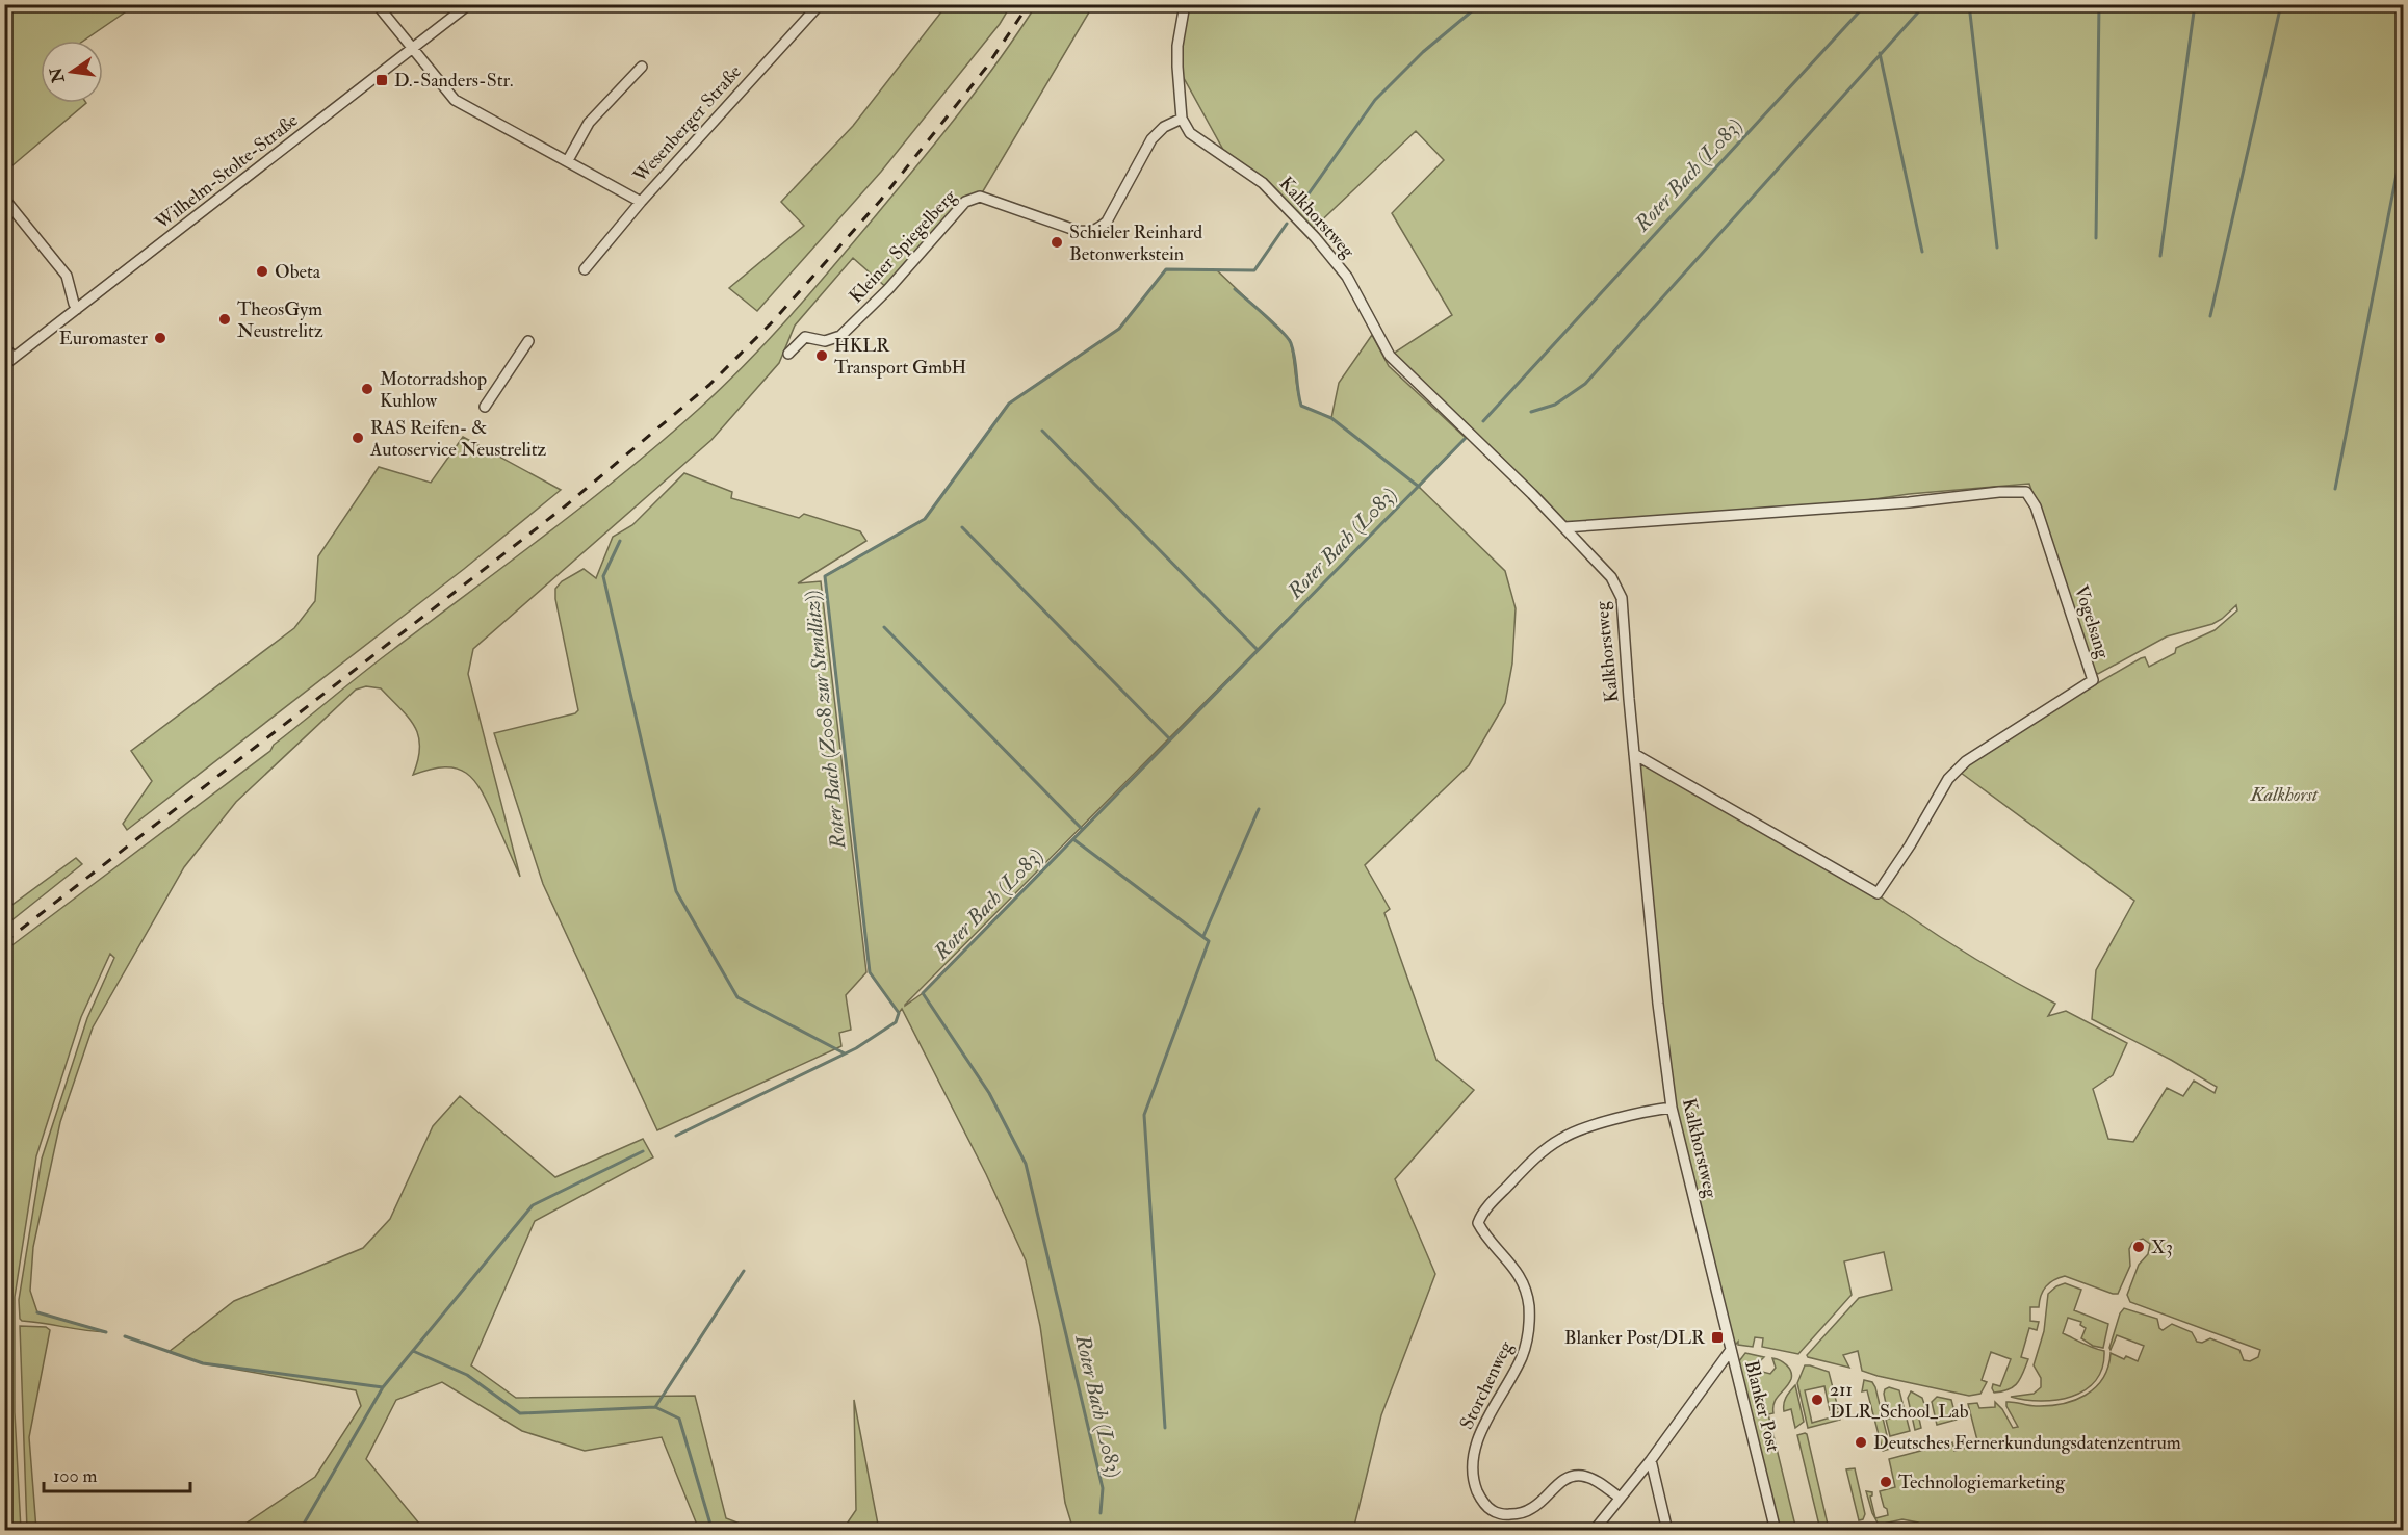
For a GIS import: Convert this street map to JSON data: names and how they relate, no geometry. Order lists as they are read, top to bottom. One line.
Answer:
{"streets":{"street":["Wesenberger Straße","Wilhelm-Stolte-Straße","Kalkhorstweg","Kleiner Spiegelberg","Vogelsang","Storchenweg","Blanker Post"]},"crossings":[["Kalkhorstweg","Kleiner Spiegelberg"],["Kalkhorstweg","Vogelsang"],["Kalkhorstweg","Storchenweg"],["Kalkhorstweg","Blanker Post"],["Storchenweg","Blanker Post"]],"water":["Roter Bach (L083)","Roter Bach (Z008 zur Stendlitz))"],"parks":["Kalkhorst"],"places":{"transit":["D.-Sanders-Str.","Blanker Post/DLR"],"other":["Schieler Reinhard Betonwerkstein","Obeta","TheosGym Neustrelitz","Euromaster","HKLR Transport GmbH","Motorradshop Kuhlow","RAS Reifen- & Autoservice Neustrelitz","X3","211 DLR_School_Lab","Deutsches Fernerkundungsdatenzentrum","Technologiemarketing"]},"scale_bar":"100 m","north":"left"}
